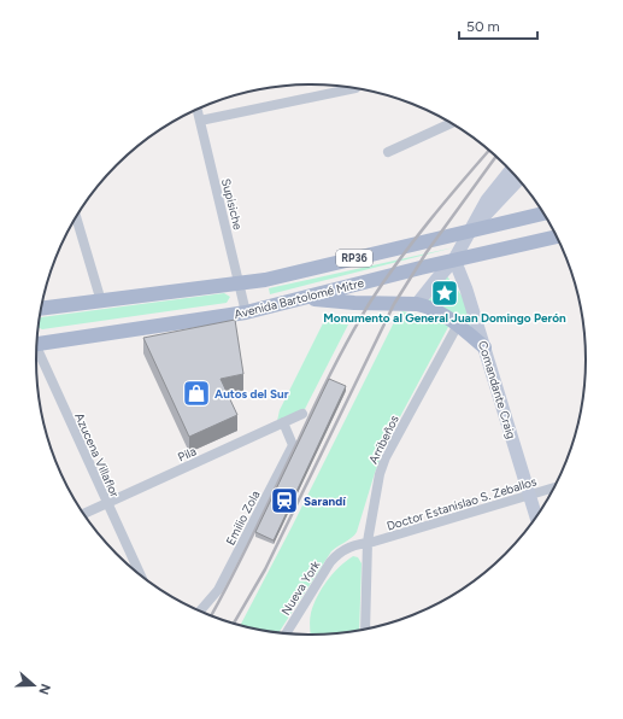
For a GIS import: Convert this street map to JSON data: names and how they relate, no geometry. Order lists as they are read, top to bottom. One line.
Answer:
{"streets":{"main road":["RP36","Avenida Bartolomé Mitre","Comandante Craig"],"street":["Supisiche","Arribeños","Pila","Azucena Villaflor","Doctor Estanislao S. Zeballos","Emilio Zola","Nueva York"]},"crossings":[["Supisiche","Avenida Bartolomé Mitre"],["Avenida Bartolomé Mitre","Comandante Craig"],["Comandante Craig","Doctor Estanislao S. Zeballos"],["Arribeños","Doctor Estanislao S. Zeballos"],["Arribeños","Nueva York"],["Pila","Azucena Villaflor"],["Pila","Emilio Zola"],["Doctor Estanislao S. Zeballos","Nueva York"]],"places":{"place":["Monumento al General Juan Domingo Perón"],"shop":["Autos del Sur"],"station":["Sarandí"]},"scale_bar":"50 m","north":"right"}
